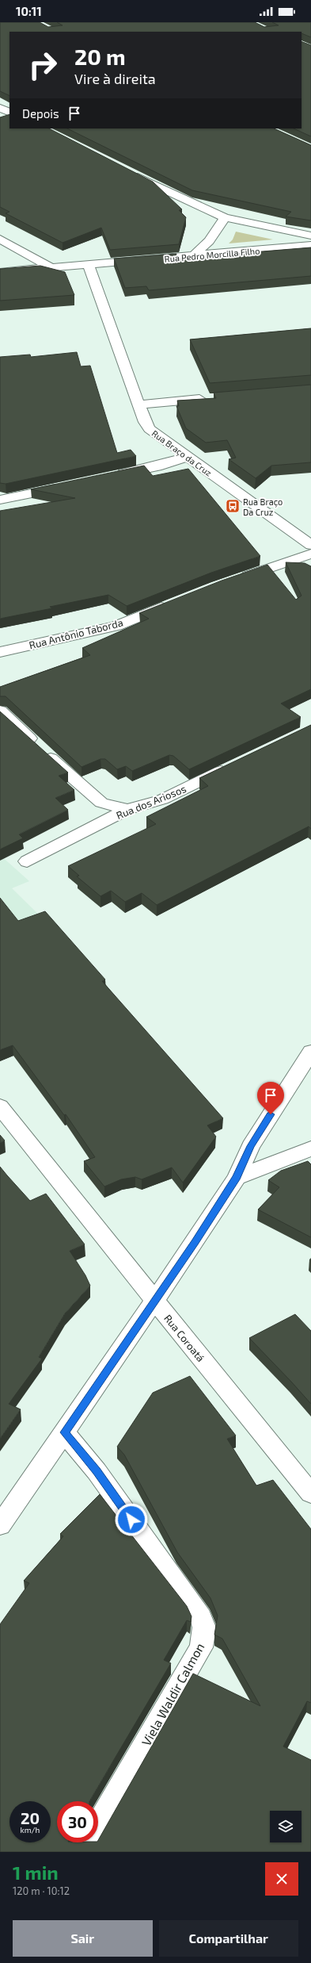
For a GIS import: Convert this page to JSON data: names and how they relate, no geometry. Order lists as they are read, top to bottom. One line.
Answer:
{"streets":{"street":["Rua Pedro Morcilla Filho","Rua Braço da Cruz","Rua Antônio Taborda","Rua dos Ariosos","Rua Coroatá","Viela Waldir Calmon"]},"crossings":[["Rua Pedro Morcilla Filho","Rua Braço da Cruz"]],"places":{"bus stop":["Rua Braço Da Cruz"]},"page":{"status":"10:11","turn":["20 m","Vire à direita"],"then":"Depois","speed":"20 km/h","limit":"30","heading":["1 min","120 m · 10:12"],"buttons":["Sair","Compartilhar"]}}
